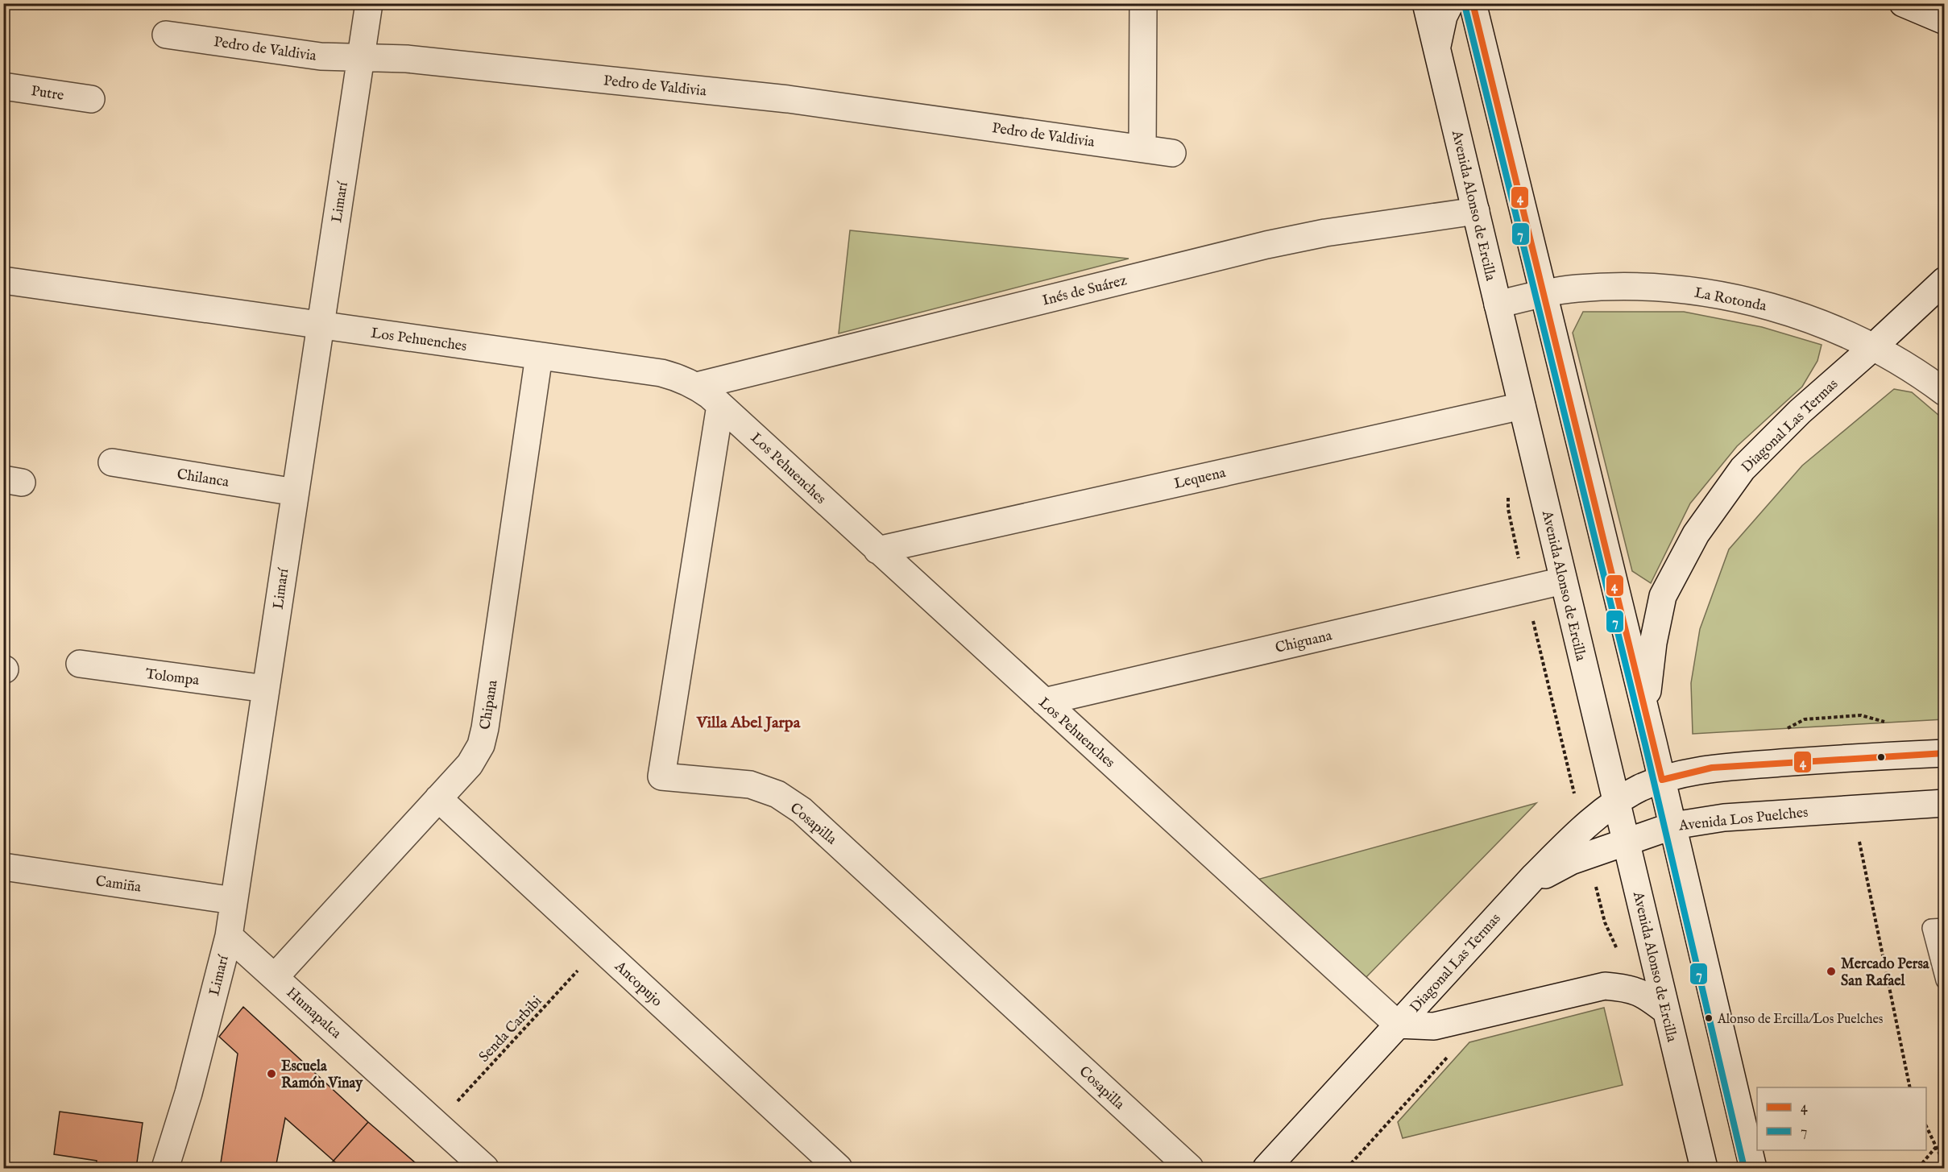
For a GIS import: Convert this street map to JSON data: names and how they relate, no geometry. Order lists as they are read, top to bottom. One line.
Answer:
{"streets":{"street":["Pedro de Valdivia","Putre","Limarí","Avenida Alonso de Ercilla","Inés de Suárez","La Rotonda","Los Pehuenches","Diagonal Las Termas","Chilanca","Lequena","Chiguana","Tolompa","Chipana","Avenida Los Puelches","Cosapilla","Camiña","Ancopujo","Humapalca"],"path":["Senda Carbibi"]},"crossings":[["Pedro de Valdivia","Limarí"],["Limarí","Los Pehuenches"],["Limarí","Chilanca"],["Limarí","Tolompa"],["Limarí","Camiña"],["Limarí","Humapalca"],["Avenida Alonso de Ercilla","Inés de Suárez"],["Avenida Alonso de Ercilla","La Rotonda"],["Avenida Alonso de Ercilla","Diagonal Las Termas"],["Avenida Alonso de Ercilla","Lequena"],["Avenida Alonso de Ercilla","Chiguana"],["Avenida Alonso de Ercilla","Avenida Los Puelches"],["Inés de Suárez","Los Pehuenches"],["La Rotonda","Diagonal Las Termas"],["Los Pehuenches","Diagonal Las Termas"],["Los Pehuenches","Lequena"],["Los Pehuenches","Chiguana"],["Los Pehuenches","Chipana"],["Los Pehuenches","Cosapilla"],["Diagonal Las Termas","Avenida Los Puelches"],["Chipana","Ancopujo"],["Chipana","Humapalca"],["Ancopujo","Senda Carbibi"],["Humapalca","Senda Carbibi"]],"districts":["Villa Abel Jarpa"],"places":["Mercado Persa San Rafael","Alonso de Ercilla/Los Puelches","Escuela Ramón Vinay"],"lines":["transit line 4","transit line 7"],"legend":["4","7"]}
